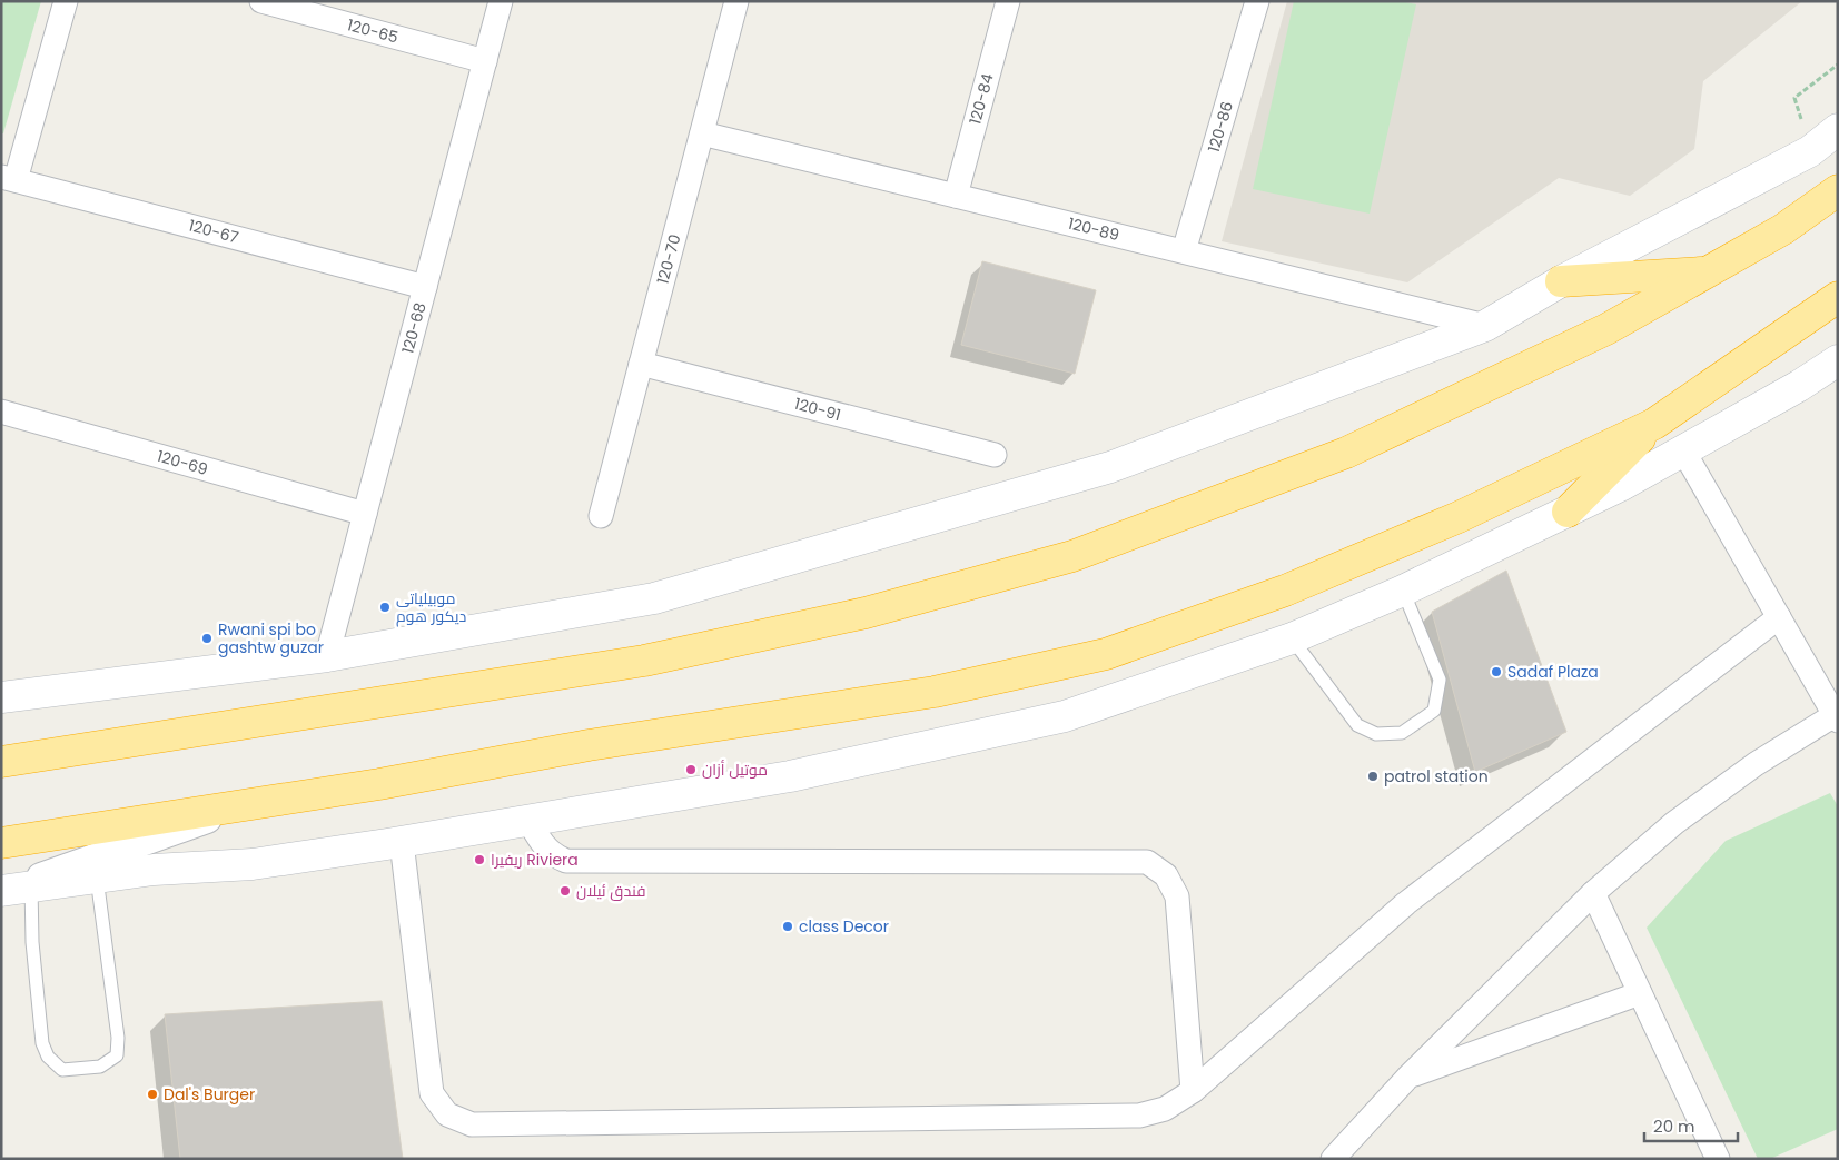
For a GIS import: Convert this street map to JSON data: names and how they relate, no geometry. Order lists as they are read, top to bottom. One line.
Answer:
{"streets":{"street":["120-65","120-84","120-86","120-89","120-67","120-70","120-68","120-91","120-69"]},"crossings":[["120-65","120-68"],["120-84","120-89"],["120-86","120-89"],["120-89","120-70"],["120-67","120-68"],["120-70","120-91"],["120-68","120-69"]],"places":["موبیلیاتی دیکور هوم","Rwani spi bo gashtw guzar","Sadaf Plaza","موتيل أزان","patrol station","ریفیرا Riviera","فندق ئيلان","class Decor","Dal's Burger"],"scale_bar":"20 m"}
